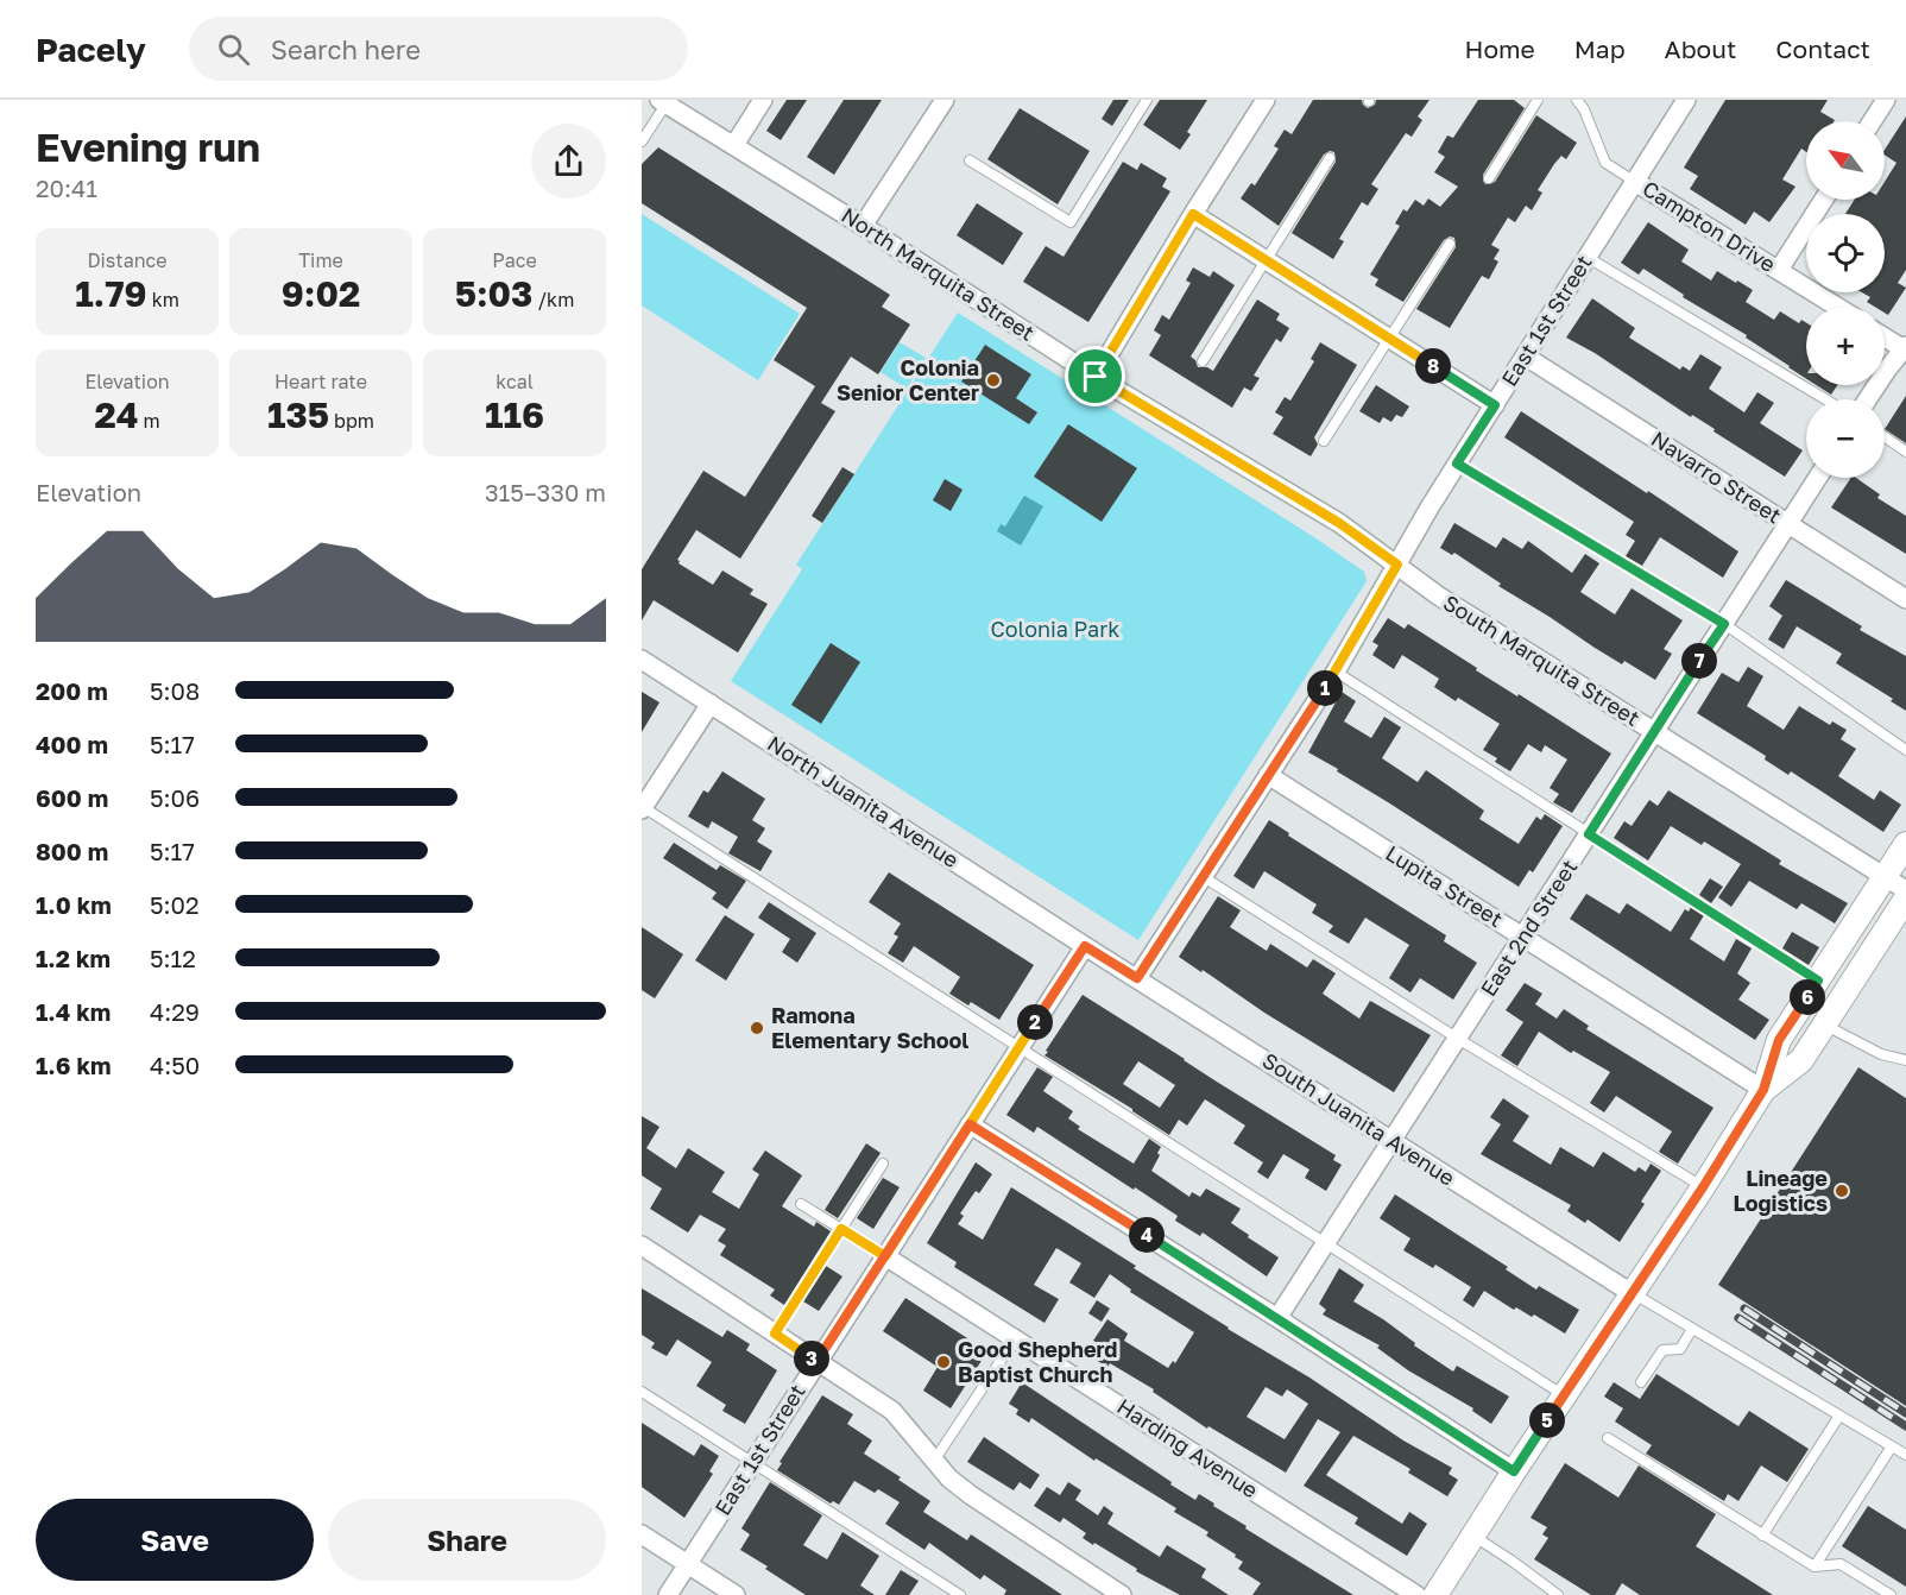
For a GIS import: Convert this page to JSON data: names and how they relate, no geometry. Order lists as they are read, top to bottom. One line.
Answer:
{"streets":{"street":["Campton Drive","North Marquita Street","East 1st Street","Navarro Street","South Marquita Street","North Juanita Avenue","Lupita Street","East 2nd Street","South Juanita Avenue","Harding Avenue"]},"crossings":[["Campton Drive","East 1st Street"],["North Marquita Street","East 1st Street"],["North Marquita Street","South Marquita Street"],["East 1st Street","Navarro Street"],["East 1st Street","South Marquita Street"],["East 1st Street","North Juanita Avenue"],["East 1st Street","Lupita Street"],["East 1st Street","South Juanita Avenue"],["East 1st Street","Harding Avenue"],["Navarro Street","East 2nd Street"],["South Marquita Street","East 2nd Street"],["North Juanita Avenue","South Juanita Avenue"],["Lupita Street","East 2nd Street"],["East 2nd Street","South Juanita Avenue"]],"parks":["Colonia Park"],"places":["Colonia Senior Center","Ramona Elementary School","Lineage Logistics","Good Shepherd Baptist Church"],"north":"top left","page":{"header":"Pacely","search":"Search here","nav":["Home","Map","About","Contact"],"heading":["Evening run","20:41"],"map_buttons":["+","−"],"stats":[["Distance","1.79 km"],["Time","9:02"],["Pace","5:03 /km"],["Elevation","24 m"],["Heart rate","135 bpm"],["kcal","116"]],"pins":["8","7","1","6","2","4","3","5"],"chart":["Elevation","315–330 m"],"list":[{"name":"200 m","note":"5:08"},{"name":"400 m","note":"5:17"},{"name":"600 m","note":"5:06"},{"name":"800 m","note":"5:17"},{"name":"1.0 km","note":"5:02"},{"name":"1.2 km","note":"5:12"},{"name":"1.4 km","note":"4:29"},{"name":"1.6 km","note":"4:50"}],"buttons":["Save","Share"]}}
